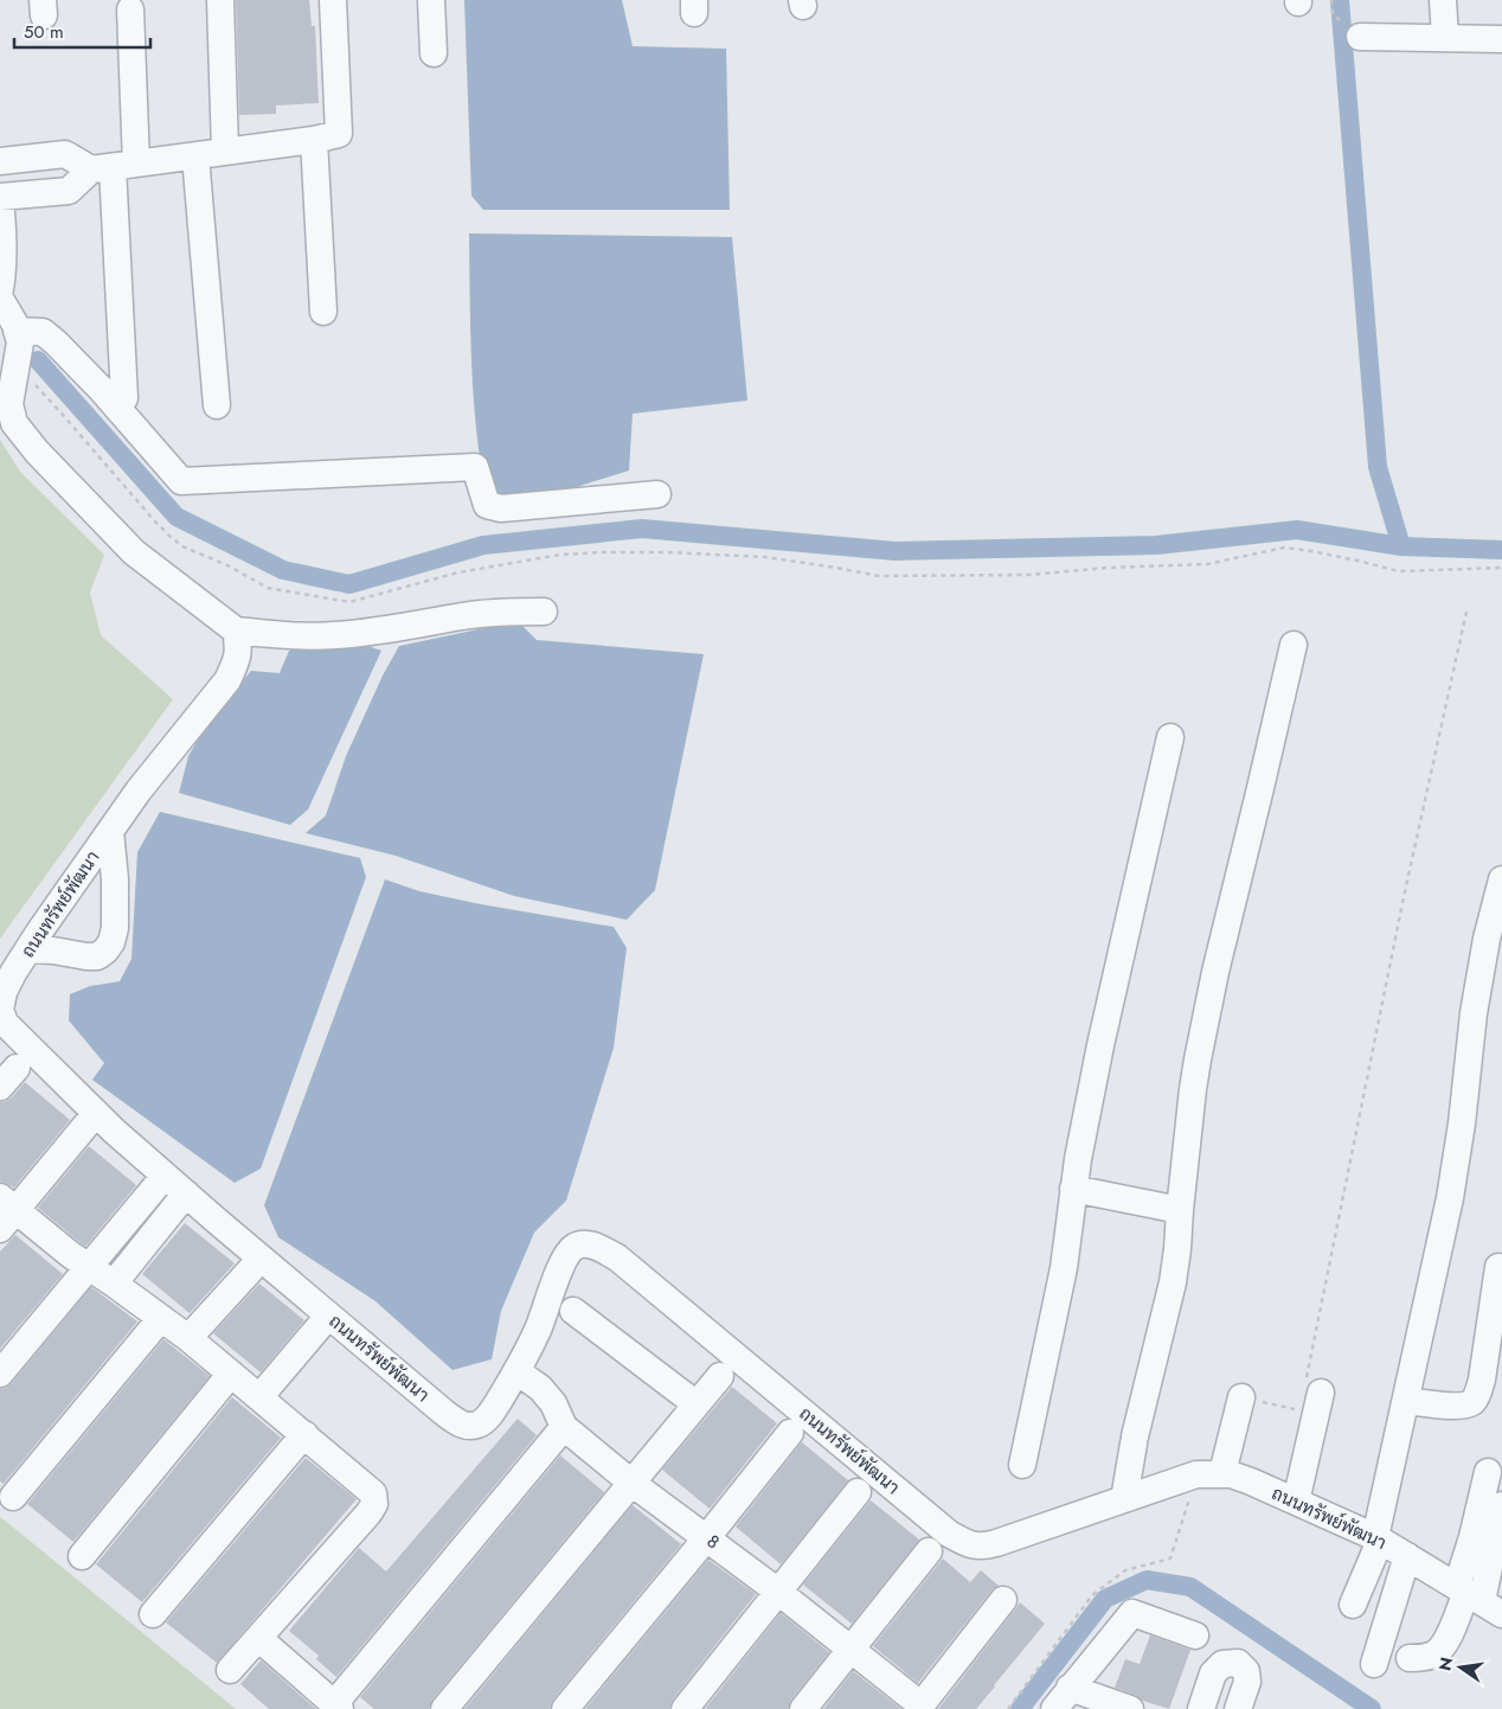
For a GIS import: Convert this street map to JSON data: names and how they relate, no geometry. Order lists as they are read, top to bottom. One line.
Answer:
{"streets":{"street":["ถนนทรัพย์พัฒนา","8"]},"crossings":[["ถนนทรัพย์พัฒนา","8"]],"scale_bar":"50 m","north":"left"}
